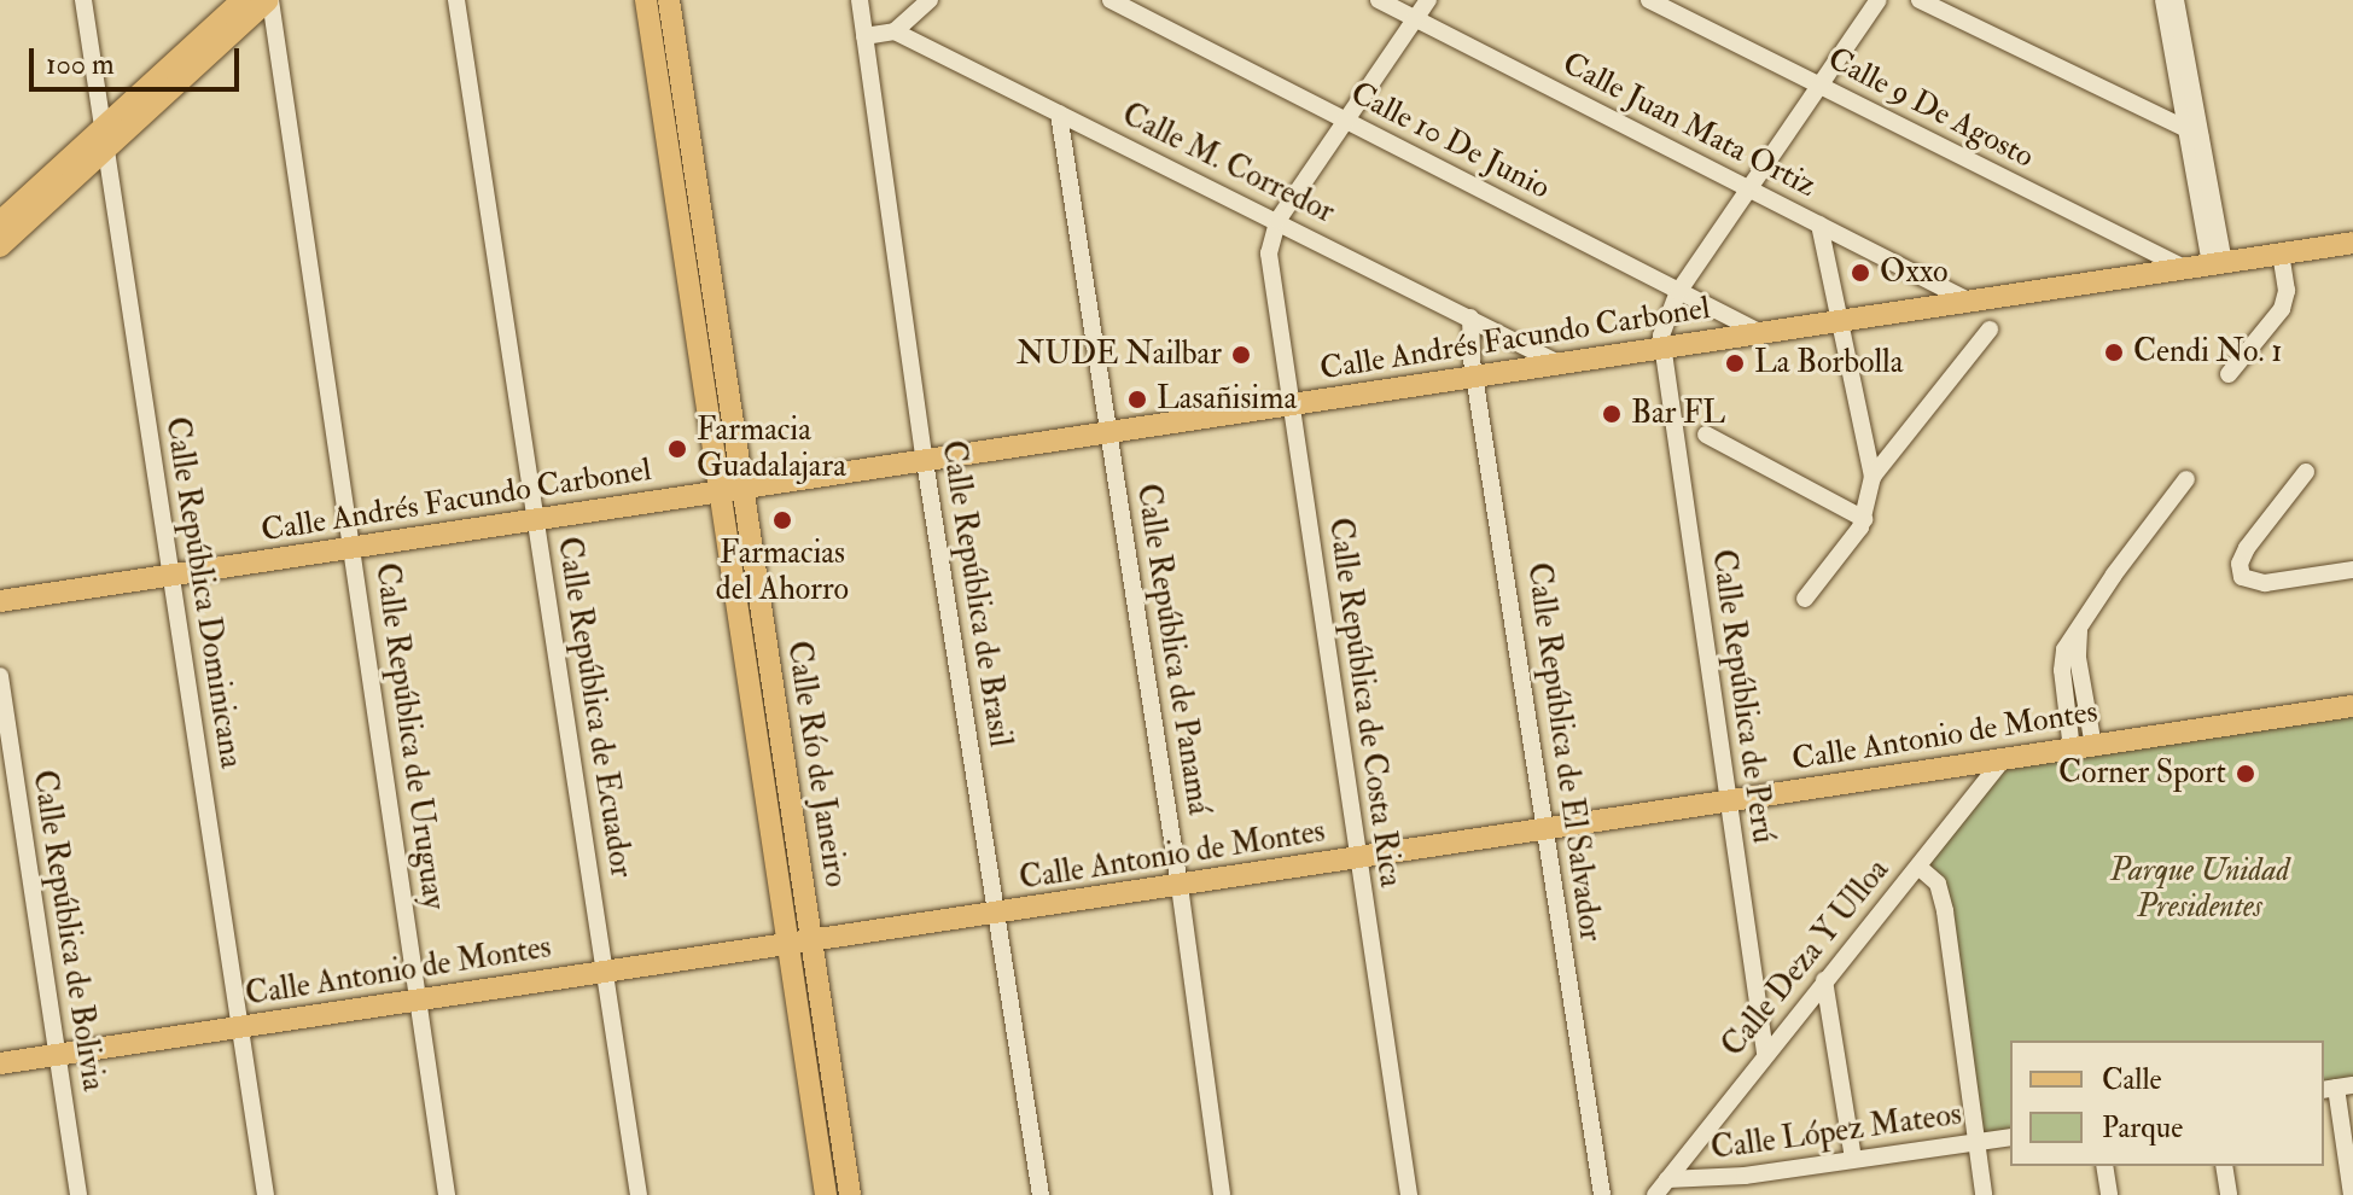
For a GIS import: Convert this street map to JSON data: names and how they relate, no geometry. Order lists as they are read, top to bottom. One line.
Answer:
{"streets":{"main road":["Calle Andrés Facundo Carbonel","Calle Antonio de Montes","Calle Río de Janeiro"],"street":["Calle 9 De Agosto","Calle Juan Mata Ortiz","Calle 10 De Junio","Calle M. Corredor","Calle República Dominicana","Calle República de Brasil","Calle República de Panamá","Calle República de Perú","Calle República de Costa Rica","Calle República de Ecuador","Calle República de Uruguay","Calle República de El Salvador","Calle República de Bolivia","Calle Deza Y Ulloa","Calle López Mateos"]},"crossings":[["Calle 9 De Agosto","Calle Andrés Facundo Carbonel"],["Calle Juan Mata Ortiz","Calle Andrés Facundo Carbonel"],["Calle 10 De Junio","Calle Andrés Facundo Carbonel"],["Calle M. Corredor","Calle Andrés Facundo Carbonel"],["Calle M. Corredor","Calle República de Panamá"],["Calle M. Corredor","Calle República de Costa Rica"],["Calle M. Corredor","Calle República de El Salvador"],["Calle Andrés Facundo Carbonel","Calle República Dominicana"],["Calle Andrés Facundo Carbonel","Calle República de Brasil"],["Calle Andrés Facundo Carbonel","Calle República de Panamá"],["Calle Andrés Facundo Carbonel","Calle República de Perú"],["Calle Andrés Facundo Carbonel","Calle República de Costa Rica"],["Calle Andrés Facundo Carbonel","Calle República de Ecuador"],["Calle Andrés Facundo Carbonel","Calle República de Uruguay"],["Calle Andrés Facundo Carbonel","Calle República de El Salvador"],["Calle Andrés Facundo Carbonel","Calle Río de Janeiro"],["Calle República Dominicana","Calle Antonio de Montes"],["Calle República de Brasil","Calle Antonio de Montes"],["Calle República de Panamá","Calle Antonio de Montes"],["Calle República de Perú","Calle Antonio de Montes"],["Calle República de Perú","Calle Deza Y Ulloa"],["Calle República de Costa Rica","Calle Antonio de Montes"],["Calle República de Ecuador","Calle Antonio de Montes"],["Calle República de Uruguay","Calle Antonio de Montes"],["Calle Antonio de Montes","Calle República de El Salvador"],["Calle Antonio de Montes","Calle Río de Janeiro"],["Calle Antonio de Montes","Calle República de Bolivia"],["Calle Antonio de Montes","Calle Deza Y Ulloa"],["Calle Deza Y Ulloa","Calle López Mateos"]],"parks":["Parque Unidad Presidentes"],"places":["Oxxo","Cendi No. 1","NUDE Nailbar","La Borbolla","Lasañisima","Bar FL","Farmacia Guadalajara","Farmacias del Ahorro","Corner Sport"],"legend":["Calle","Parque"],"scale_bar":"100 m"}
